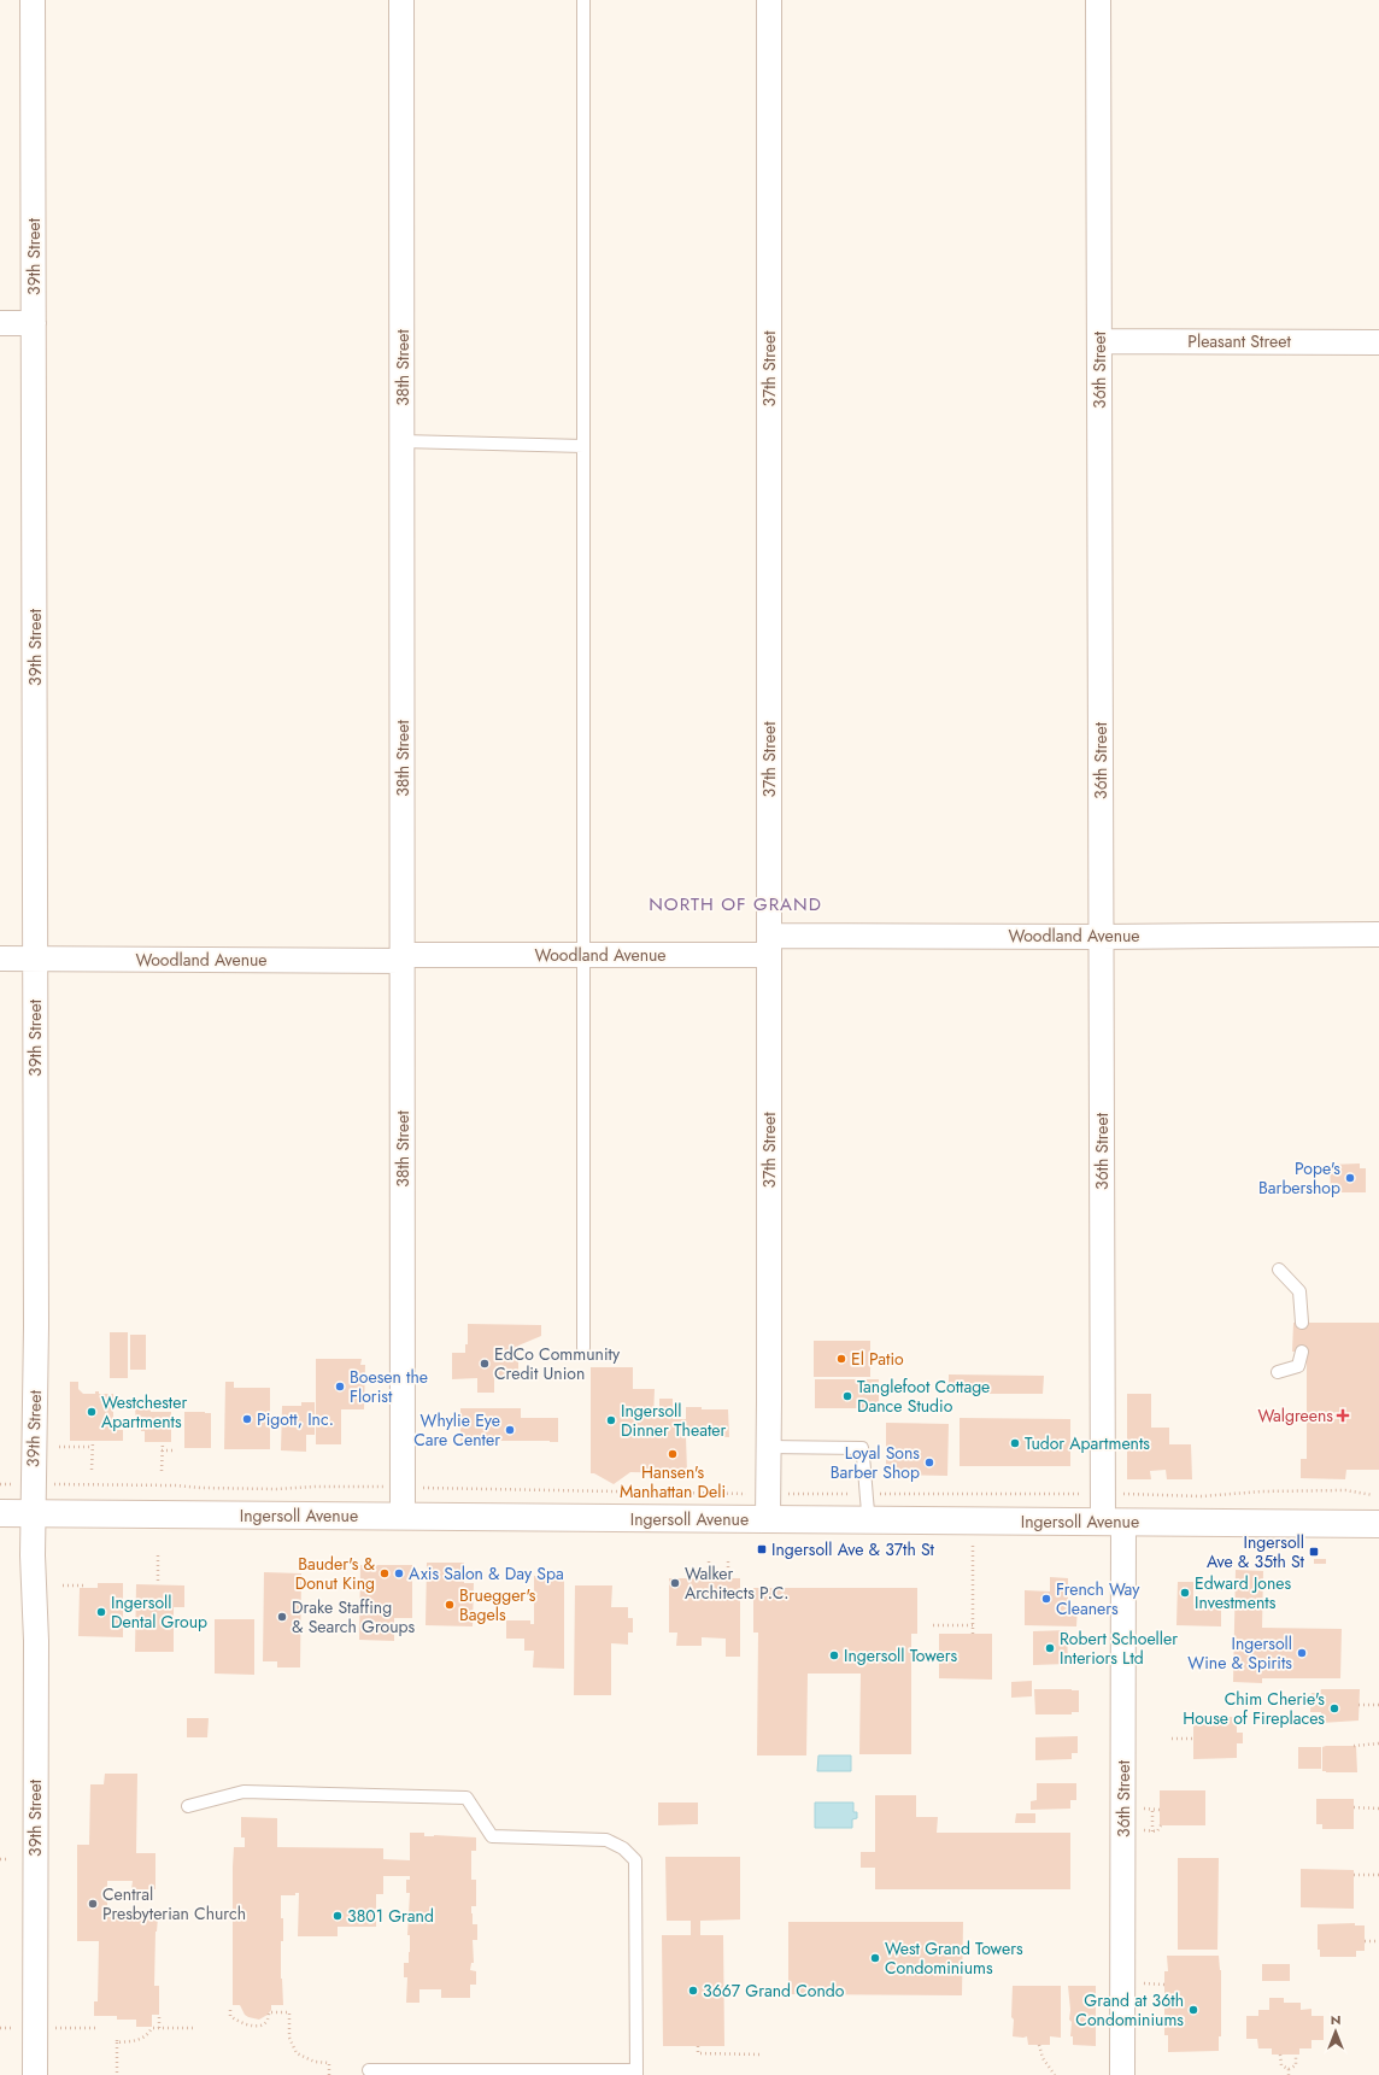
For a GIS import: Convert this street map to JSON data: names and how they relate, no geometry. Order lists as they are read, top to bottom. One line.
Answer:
{"streets":{"main road":["Ingersoll Avenue"],"street":["39th Street","Pleasant Street","38th Street","37th Street","36th Street","Woodland Avenue"]},"crossings":[["39th Street","Woodland Avenue"],["39th Street","Ingersoll Avenue"],["Pleasant Street","36th Street"],["38th Street","Woodland Avenue"],["38th Street","Ingersoll Avenue"],["37th Street","Woodland Avenue"],["37th Street","Ingersoll Avenue"],["36th Street","Woodland Avenue"],["36th Street","Ingersoll Avenue"]],"districts":["NORTH OF GRAND"],"places":{"other":["Pope's Barbershop","El Patio","EdCo Community Credit Union","Boesen the Florist","Tanglefoot Cottage Dance Studio","Westchester Apartments","Pigott, Inc.","Ingersoll Dinner Theater","Whylie Eye Care Center","Tudor Apartments","Hansen's Manhattan Deli","Loyal Sons Barber Shop","Bauder's & Donut King","Axis Salon & Day Spa","Walker Architects P.C.","Edward Jones Investments","French Way Cleaners","Bruegger's Bagels","Ingersoll Dental Group","Drake Staffing & Search Groups","Robert Schoeller Interiors Ltd","Ingersoll Wine & Spirits","Ingersoll Towers","Chim Cherie's House of Fireplaces","Central Presbyterian Church","3801 Grand","West Grand Towers Condominiums","3667 Grand Condo","Grand at 36th Condominiums"],"health":["Walgreens"],"transit":["Ingersoll Ave & 37th St","Ingersoll Ave & 35th St"]},"north":"top"}
